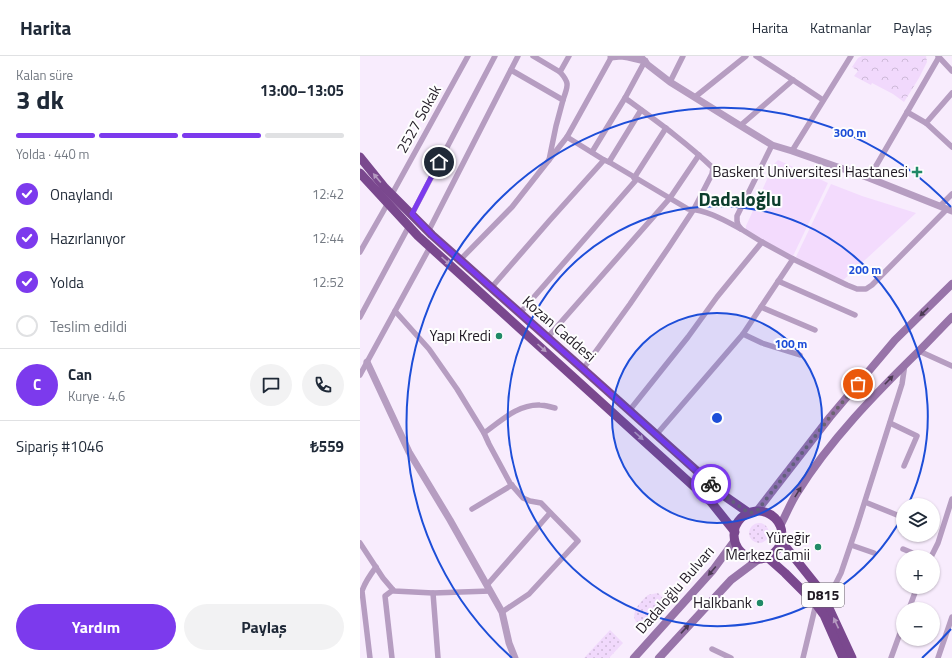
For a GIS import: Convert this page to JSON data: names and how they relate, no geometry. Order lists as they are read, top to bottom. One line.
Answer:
{"streets":{"highway":["Kozan Caddesi","D815"],"main road":["Dadaloğlu Bulvarı"],"street":["2527 Sokak"]},"crossings":[["2527 Sokak","Kozan Caddesi"],["Kozan Caddesi","Dadaloğlu Bulvarı"],["Kozan Caddesi","D815"],["Dadaloğlu Bulvarı","D815"]],"districts":["Dadaloğlu"],"places":{"health":["Baskent Universitesi Hastanesi"],"other":["Yapı Kredi","Yüreğir Merkez Camii","Halkbank"]},"page":{"header":"Harita","nav":["Harita","Katmanlar","Paylaş"],"heading":["3 dk","Kalan süre","13:00–13:05"],"panel":["Can","Kurye · 4.6","Sipariş #1046","₺559"],"bar":"Yolda · 440 m","list":[["Onaylandı","12:42"],["Hazırlanıyor","12:44"],["Yolda","12:52"],"Teslim edildi"],"round":"C","map_buttons":["+","−"],"buttons":["Yardım","Paylaş"]},"rings":["300 m","200 m","100 m"]}
